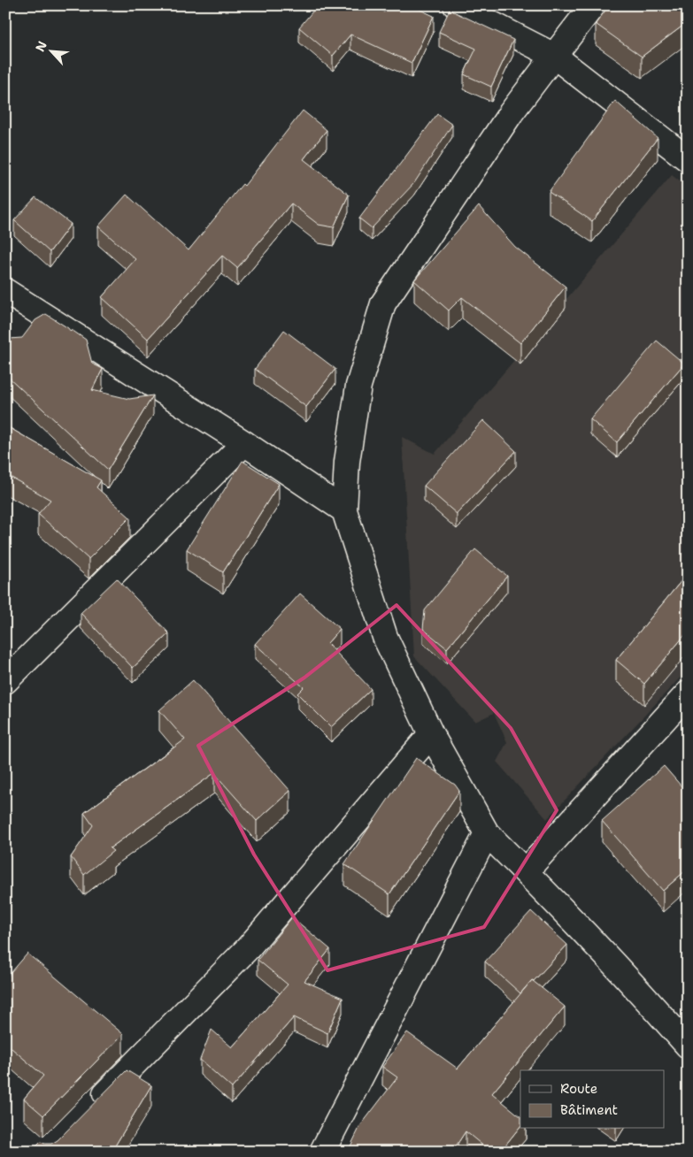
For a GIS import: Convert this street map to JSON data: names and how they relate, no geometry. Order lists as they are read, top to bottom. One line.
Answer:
{"legend":["Route","Bâtiment"],"north":"top left"}
